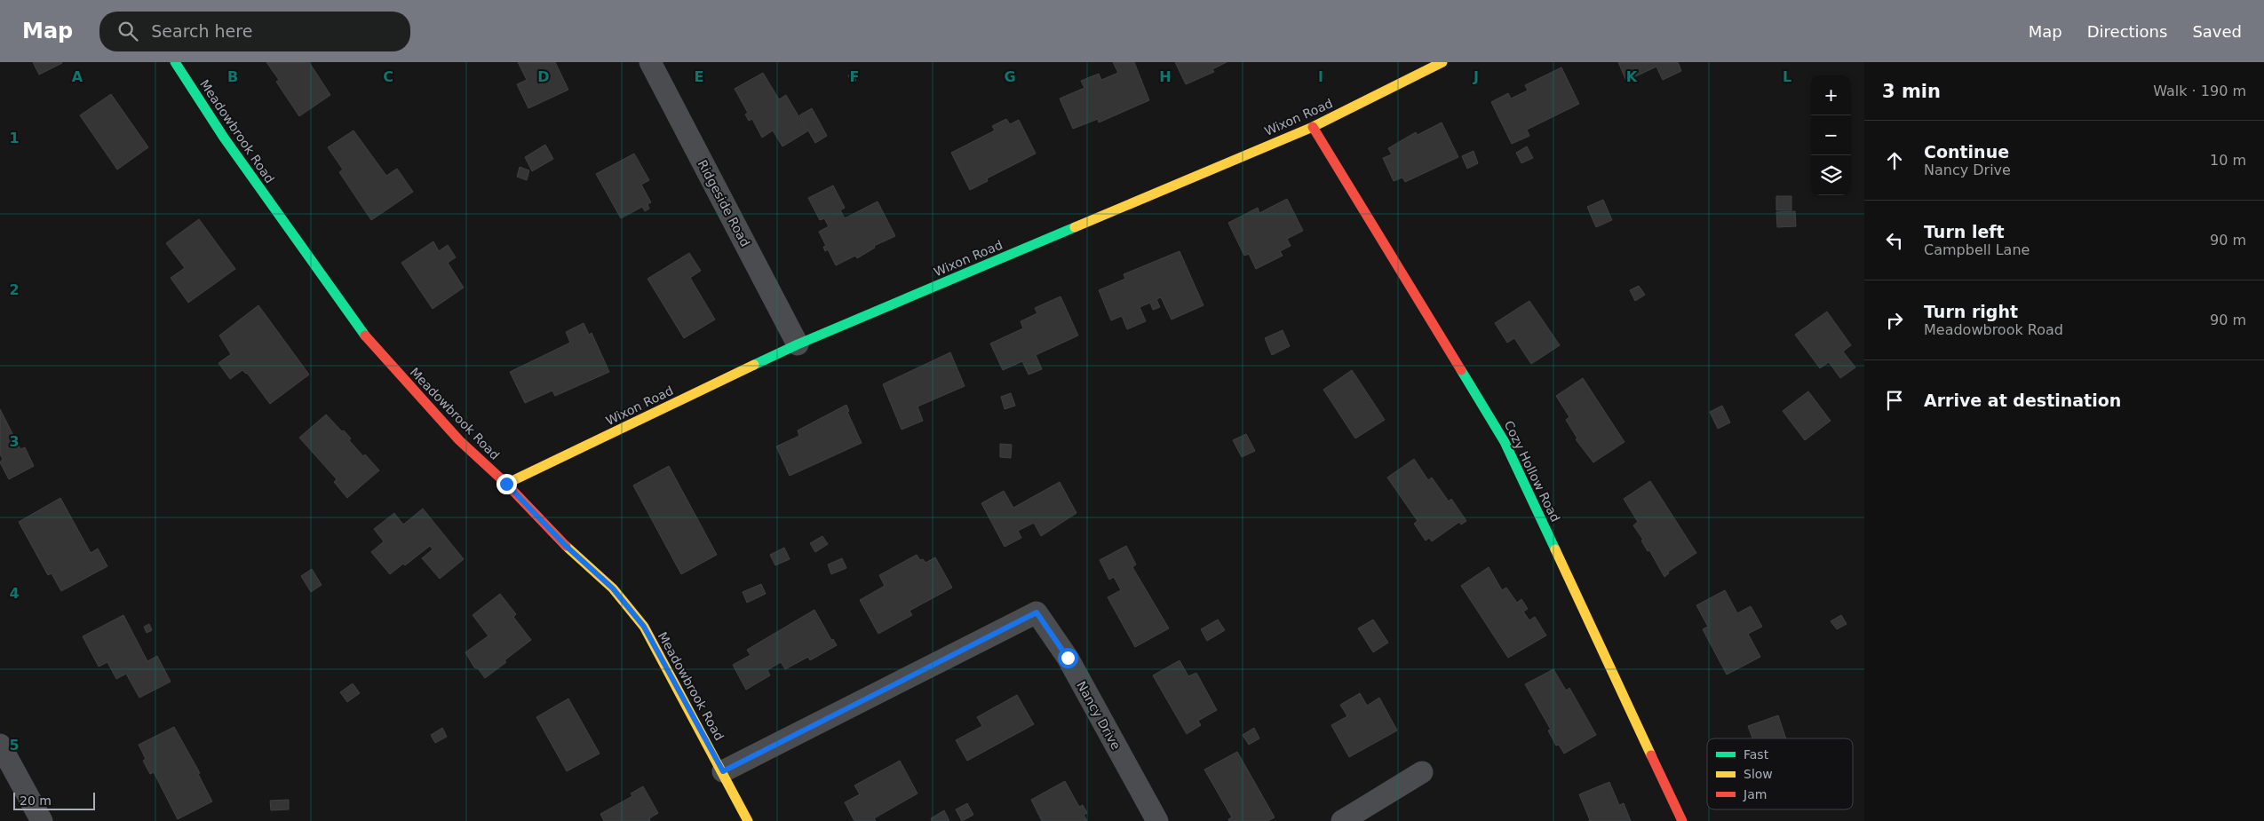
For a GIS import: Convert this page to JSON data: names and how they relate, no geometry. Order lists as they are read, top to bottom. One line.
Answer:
{"streets":{"street":["Wixon Road","Meadowbrook Road","Ridgeside Road","Cozy Hollow Road","Nancy Drive"]},"crossings":[["Wixon Road","Meadowbrook Road"],["Wixon Road","Ridgeside Road"],["Wixon Road","Cozy Hollow Road"],["Meadowbrook Road","Nancy Drive"]],"legend":["Fast","Slow","Jam"],"scale_bar":"20 m","page":{"header":"Map","search":"Search here","nav":["Map","Directions","Saved"],"heading":["3 min","Walk · 190 m"],"map_buttons":["+","−"],"list":[["Continue","Nancy Drive","10 m"],["Turn left","Campbell Lane","90 m"],["Turn right","Meadowbrook Road","90 m"],"Arrive at destination"],"scale":"20 m"},"grid":{"columns":["A","B","C","D","E","F","G","H","I","J","K","L"],"rows":["1","2","3","4","5"]}}
